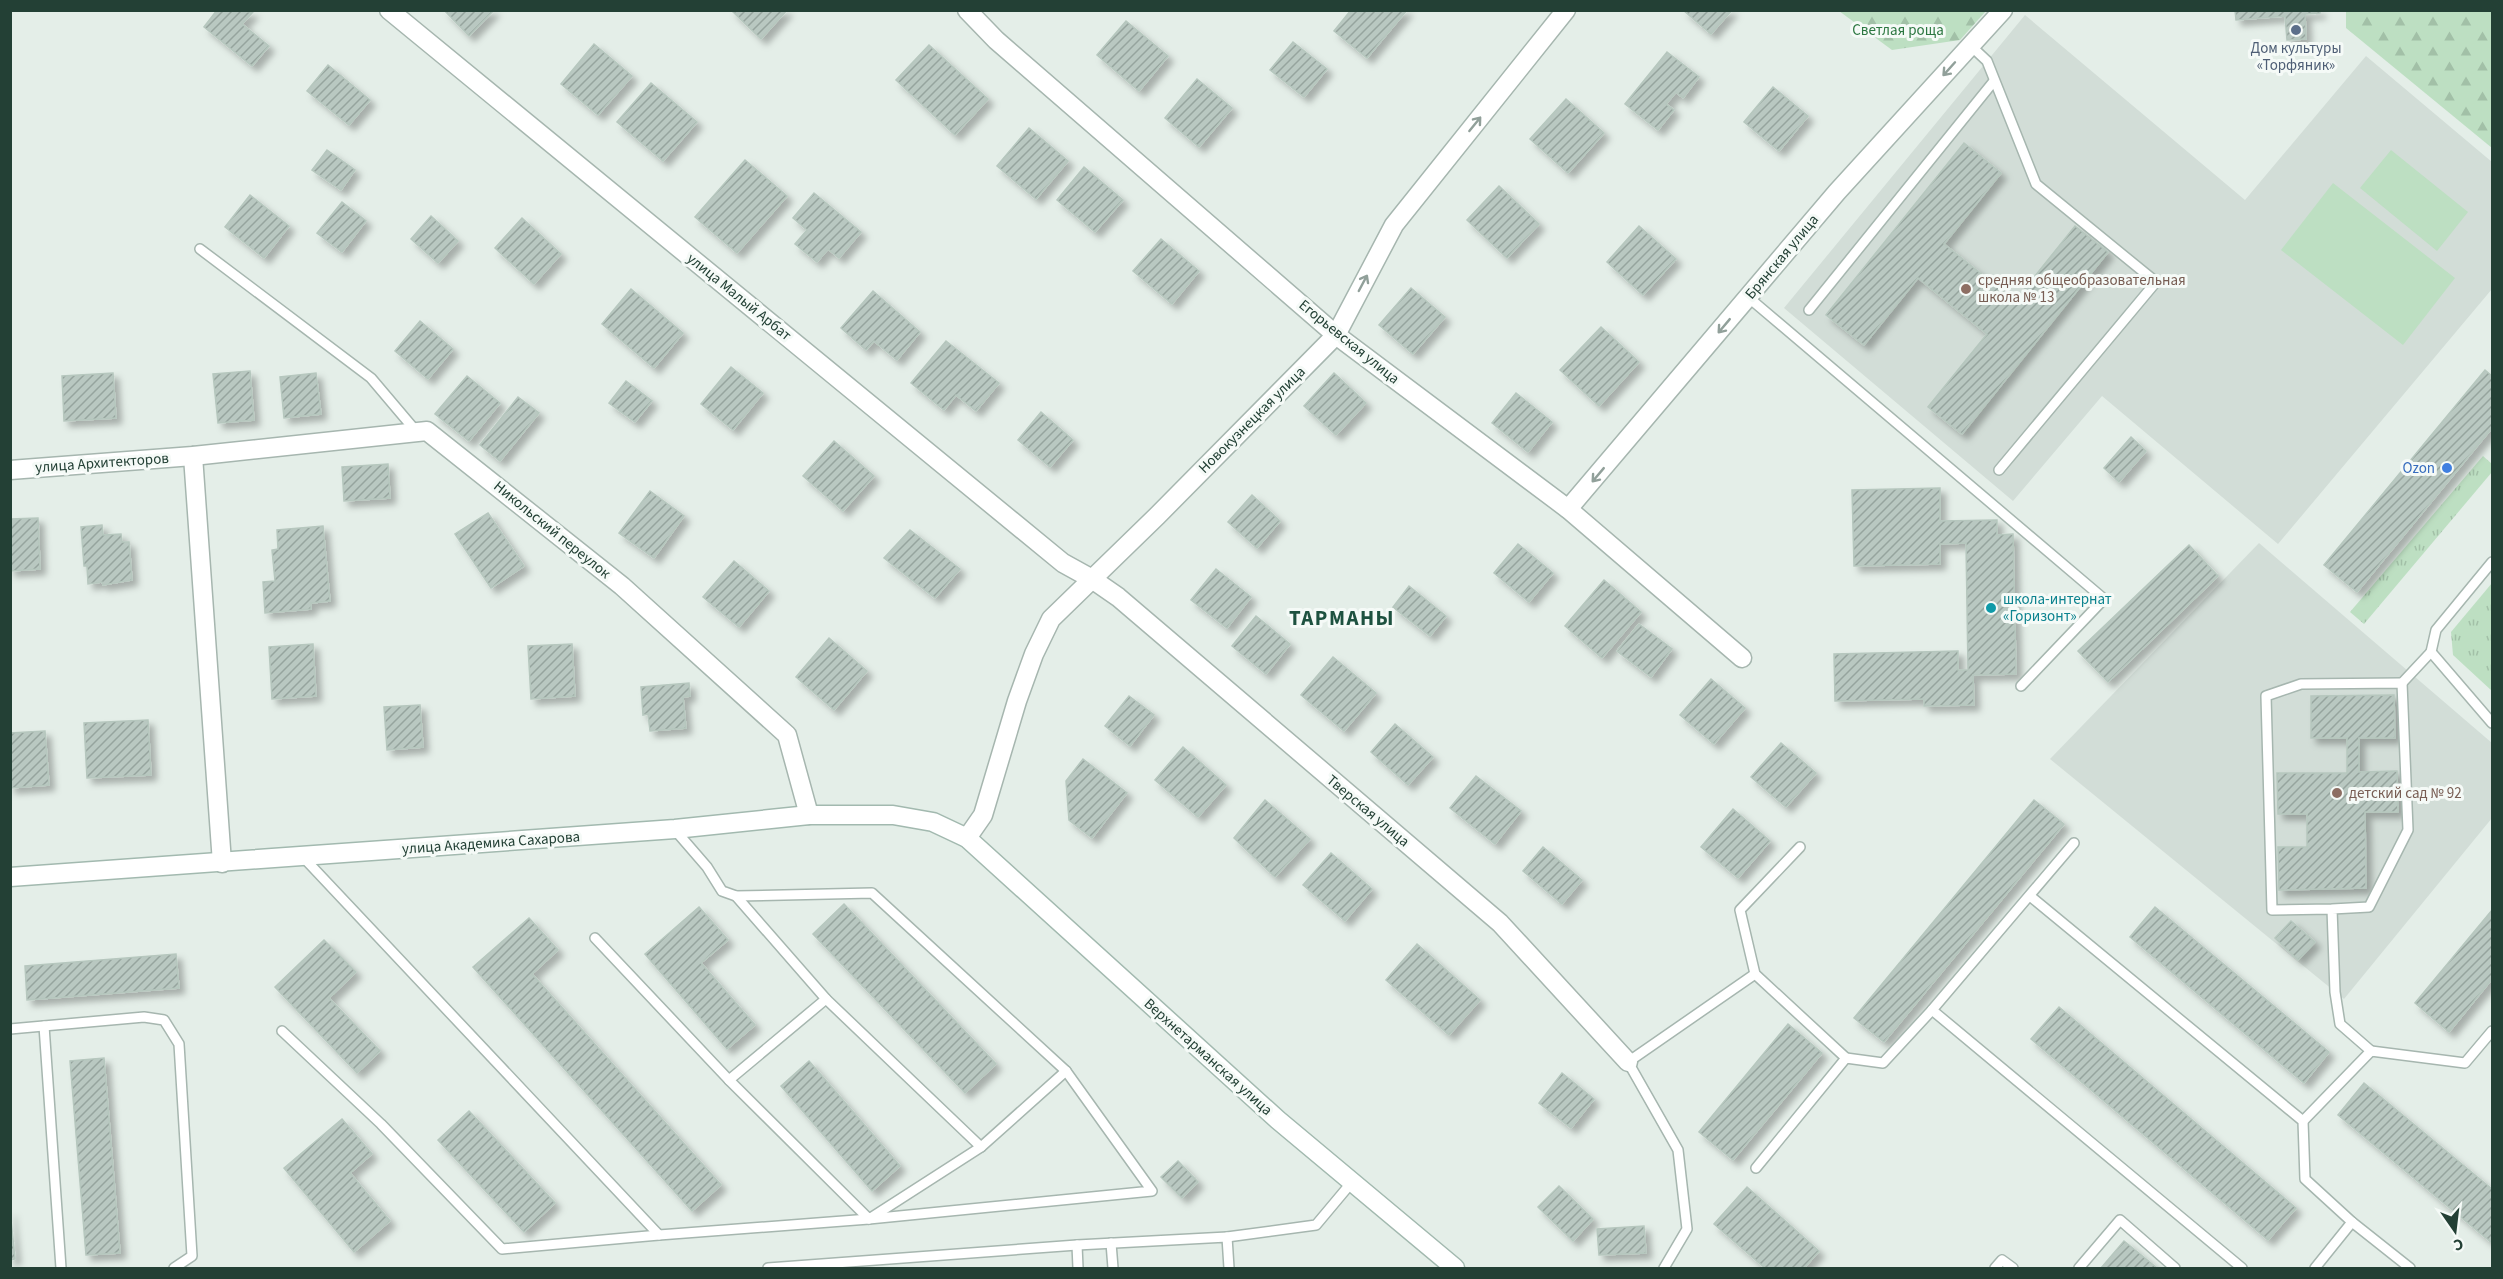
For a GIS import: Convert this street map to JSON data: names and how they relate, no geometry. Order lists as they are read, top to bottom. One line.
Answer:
{"streets":{"street":["Брянская улица","улица Малый Арбат","Егорьевская улица","Новокузнецкая улица","улица Архитекторов","Никольский переулок","Тверская улица","улица Академика Сахарова","Верхнетарманская улица"]},"crossings":[["Брянская улица","Егорьевская улица"],["улица Малый Арбат","Новокузнецкая улица"],["улица Малый Арбат","Тверская улица"],["Егорьевская улица","Новокузнецкая улица"],["Новокузнецкая улица","Тверская улица"],["Новокузнецкая улица","улица Академика Сахарова"],["Новокузнецкая улица","Верхнетарманская улица"],["Никольский переулок","улица Академика Сахарова"],["улица Академика Сахарова","Верхнетарманская улица"]],"one_way":["Брянская улица","Новокузнецкая улица"],"districts":["ТАРМАНЫ"],"parks":["Светлая роща"],"places":["Дом культуры «Торфяник»","средняя общеобразовательная школа № 13","Ozon","школа-интернат «Горизонт»","детский сад № 92"],"north":"bottom"}
